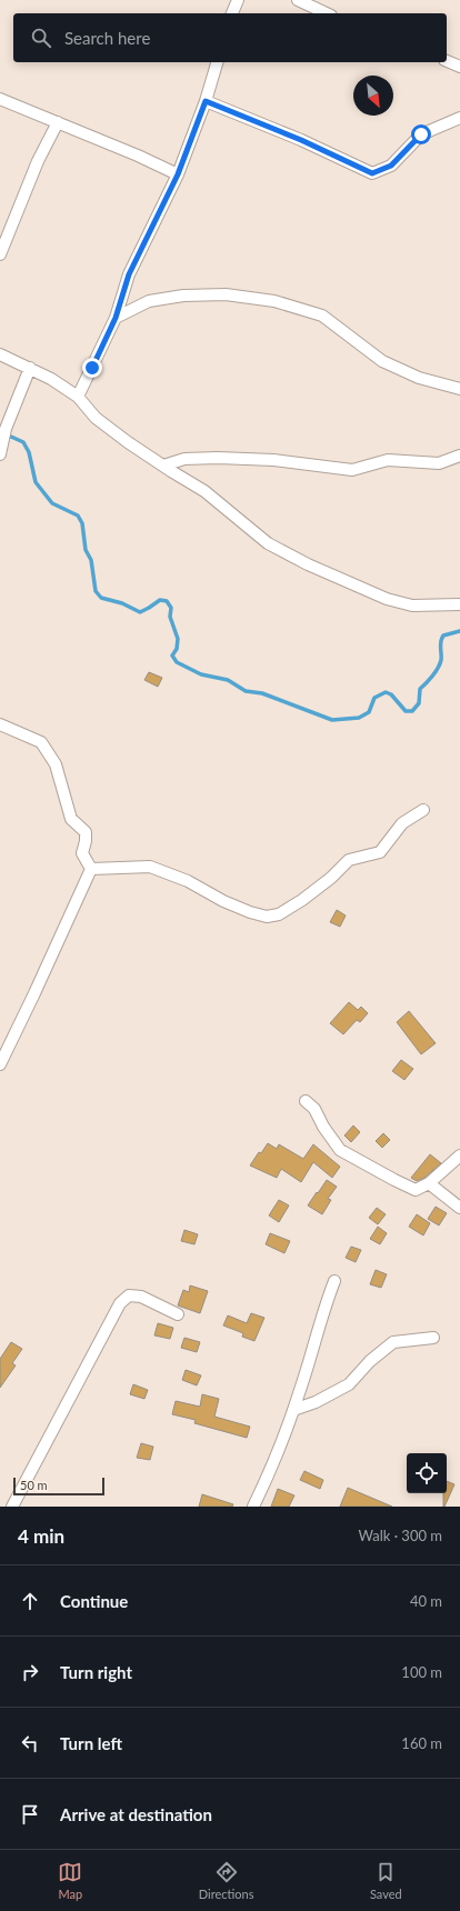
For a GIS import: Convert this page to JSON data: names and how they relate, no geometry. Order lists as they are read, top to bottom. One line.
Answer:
{"scale_bar":"50 m","north":"bottom right","page":{"search":"Search here","scale":"50 m","heading":["4 min","Walk · 300 m"],"list":[["Continue","40 m"],["Turn right","100 m"],["Turn left","160 m"],"Arrive at destination"],"nav":["Map","Directions","Saved"]}}
